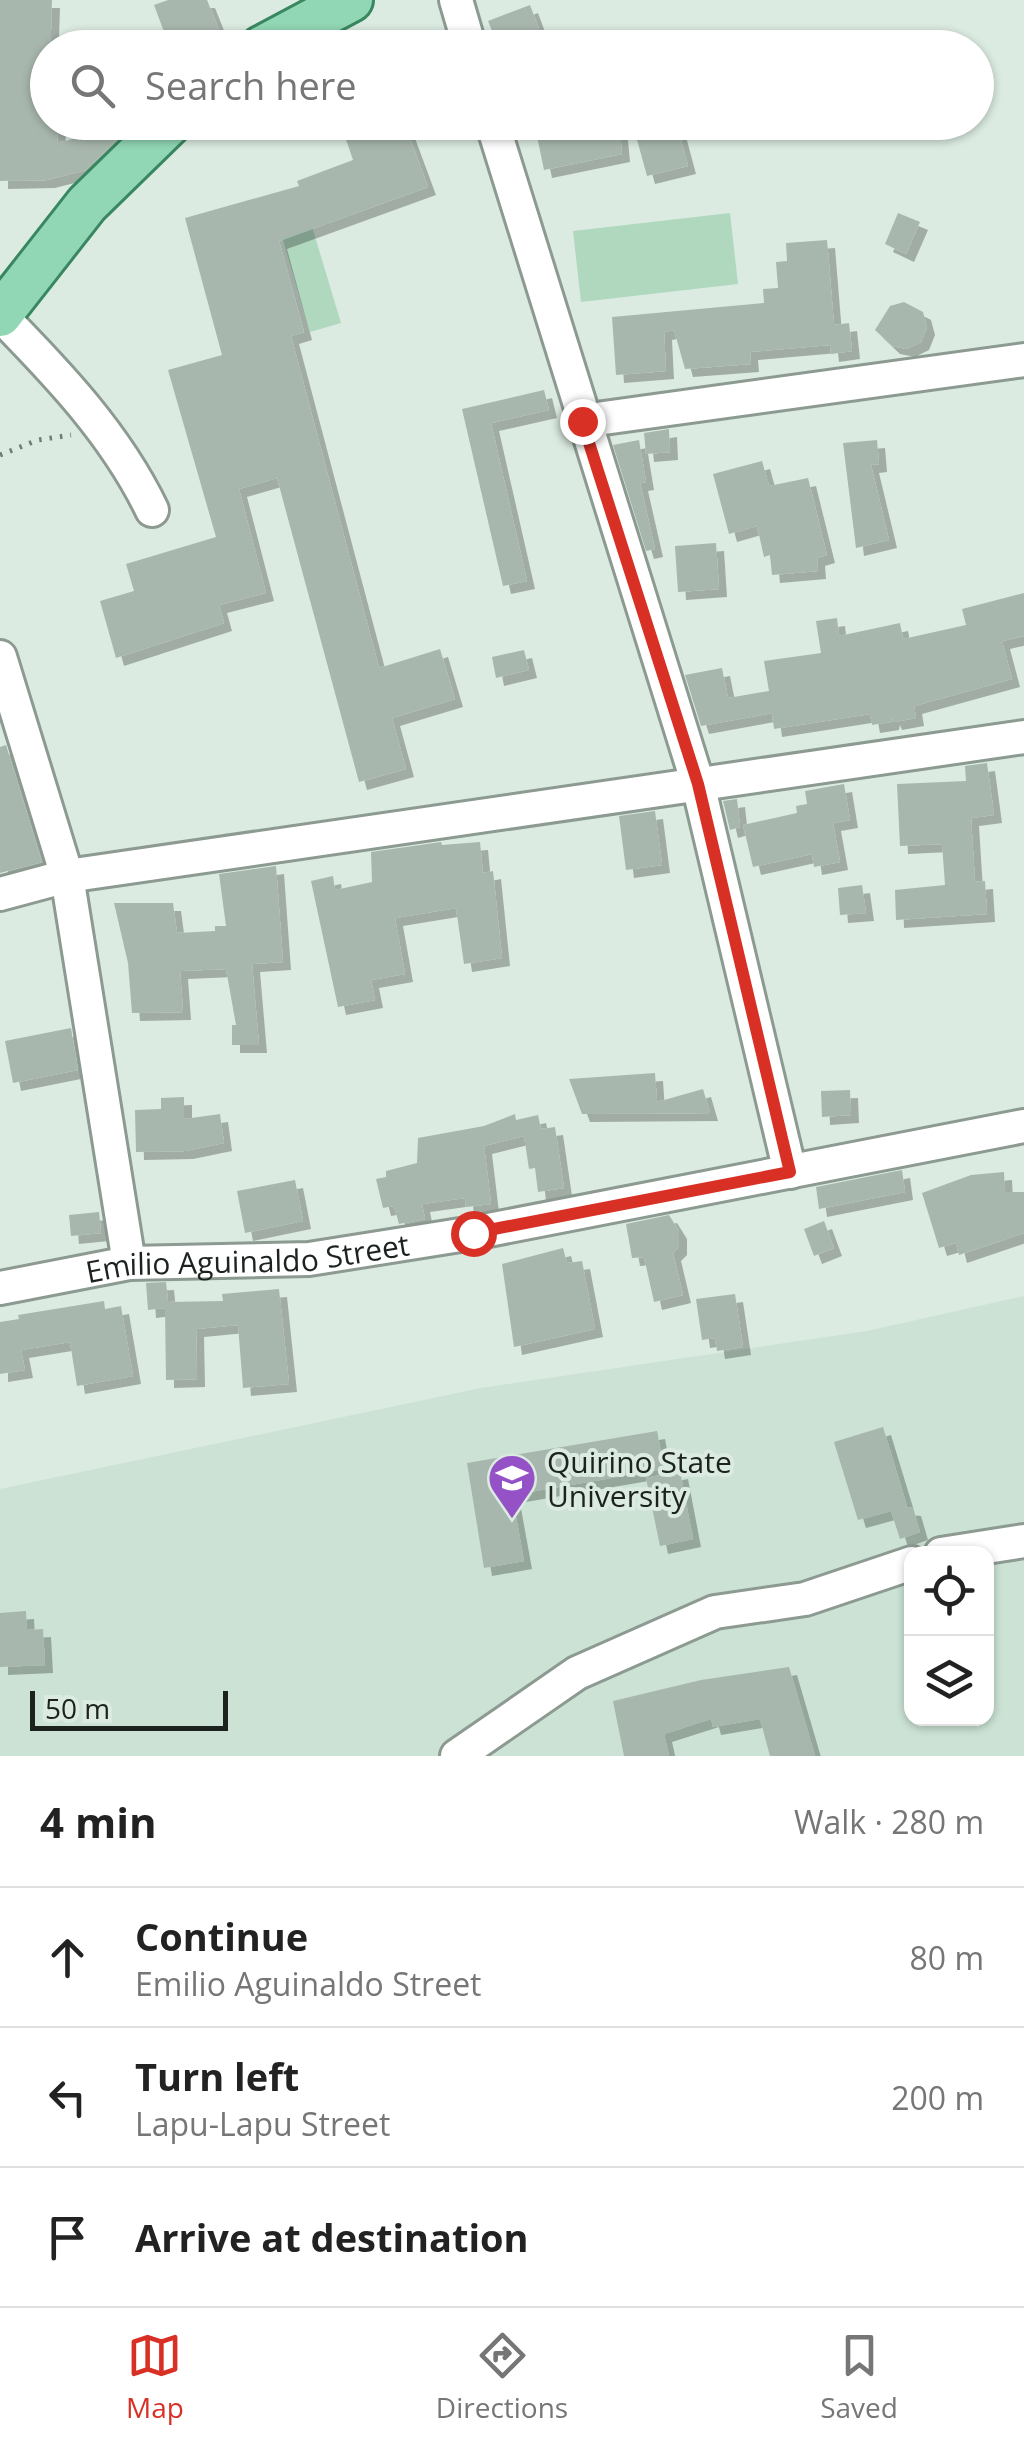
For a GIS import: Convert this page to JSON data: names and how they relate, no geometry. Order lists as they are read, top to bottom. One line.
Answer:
{"streets":{"street":["Emilio Aguinaldo Street"]},"places":{"school or university":["Quirino State University"]},"scale_bar":"50 m","page":{"search":"Search here","scale":"50 m","heading":["4 min","Walk · 280 m"],"list":[["Continue","Emilio Aguinaldo Street","80 m"],["Turn left","Lapu-Lapu Street","200 m"],"Arrive at destination"],"nav":["Map","Directions","Saved"]}}
